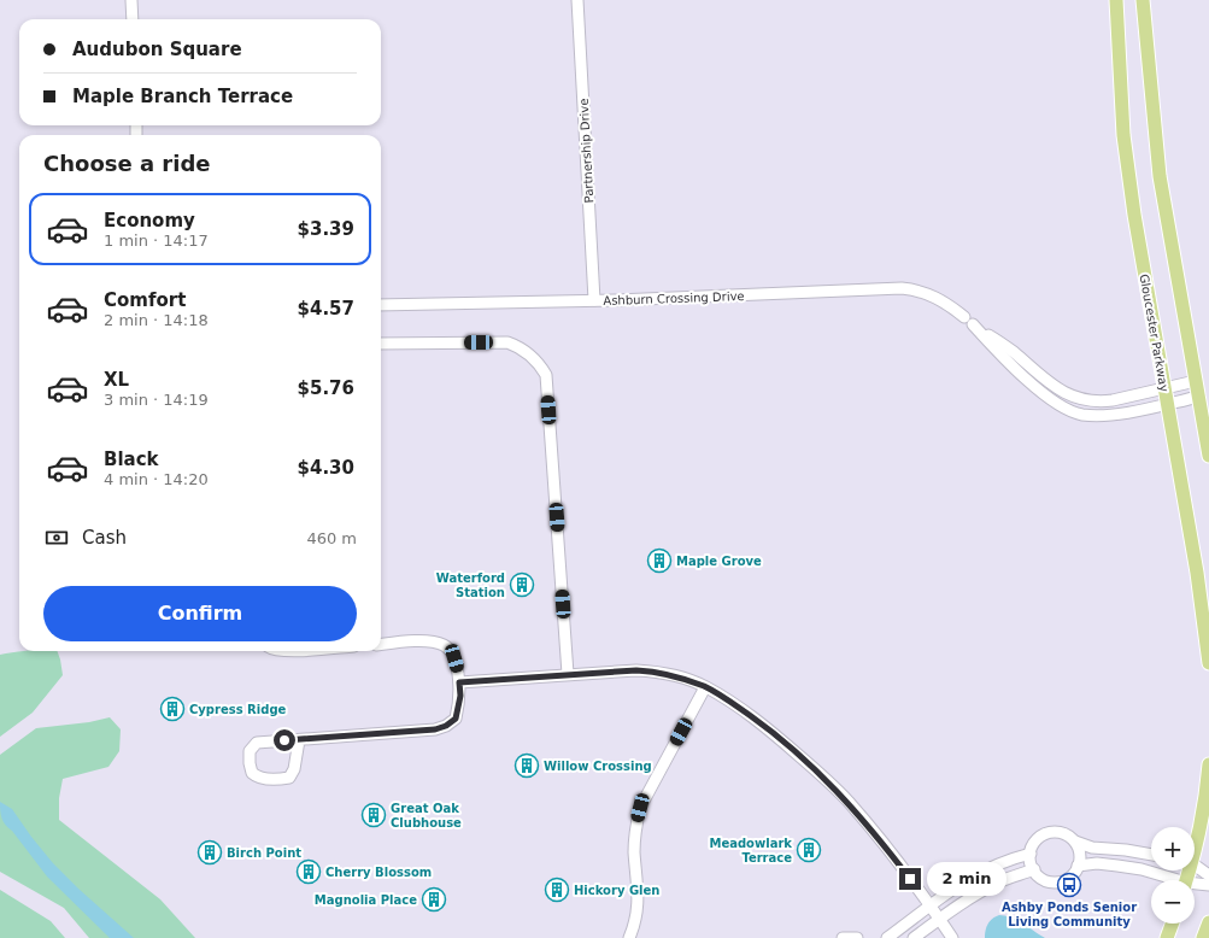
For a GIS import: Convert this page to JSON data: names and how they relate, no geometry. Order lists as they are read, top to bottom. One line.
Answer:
{"streets":{"main road":["Gloucester Parkway"],"street":["Partnership Drive","Ashburn Crossing Drive"]},"crossings":[["Partnership Drive","Ashburn Crossing Drive"]],"places":{"building":["Maple Grove","Waterford Station","Cypress Ridge","Willow Crossing","Great Oak Clubhouse","Meadowlark Terrace","Birch Point","Cherry Blossom","Hickory Glen","Magnolia Place"],"bus stop":["Ashby Ponds Senior Living Community"]},"page":{"banner":["Audubon Square","Maple Branch Terrace"],"heading":"Choose a ride","list":[{"name":"Economy","note":"1 min · 14:17","value":"$3.39"},{"name":"Comfort","note":"2 min · 14:18","value":"$4.57"},{"name":"XL","note":"3 min · 14:19","value":"$5.76"},{"name":"Black","note":"4 min · 14:20","value":"$4.30"}],"pay":["Cash","460 m"],"buttons":"Confirm","map_buttons":["+","−"],"bubble":"2 min"}}
